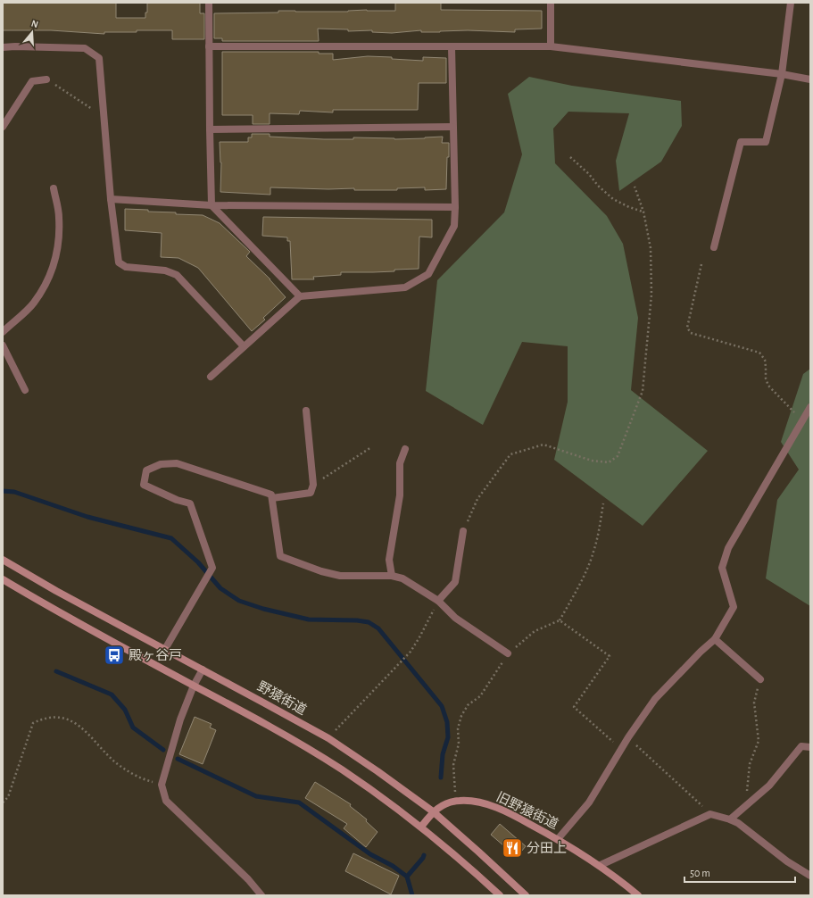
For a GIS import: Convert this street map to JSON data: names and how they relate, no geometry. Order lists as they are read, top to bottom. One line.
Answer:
{"streets":{"main road":["野猿街道","旧野猿街道"]},"crossings":[["野猿街道","旧野猿街道"]],"places":{"bus stop":["殿ヶ谷戸"],"restaurant":["分田上"]},"scale_bar":"50 m","north":"top"}
